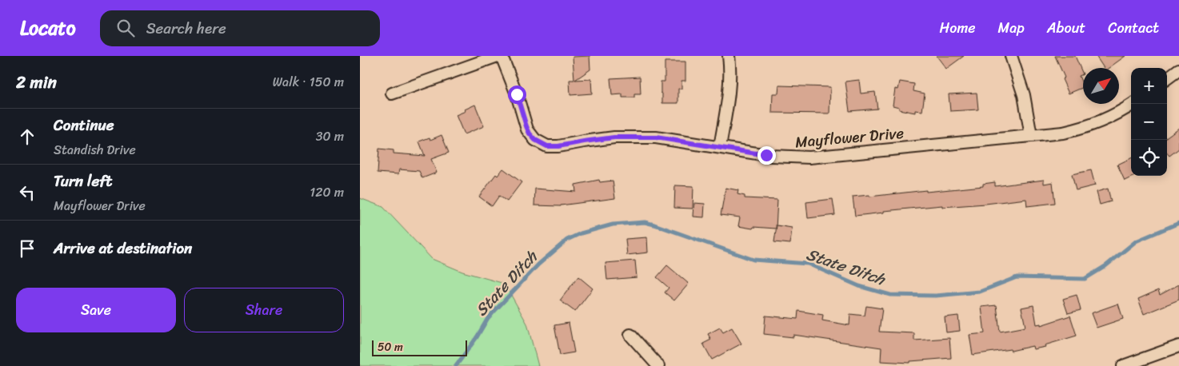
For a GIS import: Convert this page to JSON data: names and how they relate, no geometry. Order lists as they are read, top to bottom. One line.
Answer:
{"streets":{"street":["Mayflower Drive"]},"water":["State Ditch"],"scale_bar":"50 m","north":"top right","page":{"header":"Locato","search":"Search here","nav":["Home","Map","About","Contact"],"heading":["2 min","Walk · 150 m"],"map_buttons":["+","−"],"list":[["Continue","Standish Drive","30 m"],["Turn left","Mayflower Drive","120 m"],"Arrive at destination"],"buttons":["Save","Share"],"scale":"50 m"}}
